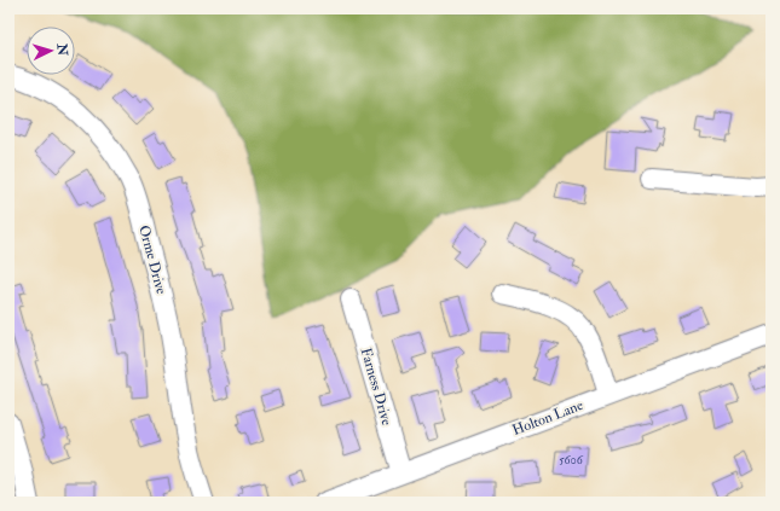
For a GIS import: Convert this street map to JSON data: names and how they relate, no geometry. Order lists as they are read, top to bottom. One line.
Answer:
{"streets":{"street":["Orme Drive","Farness Drive","Holton Lane"]},"crossings":[["Farness Drive","Holton Lane"]],"house_numbers":["5606"],"north":"right"}
